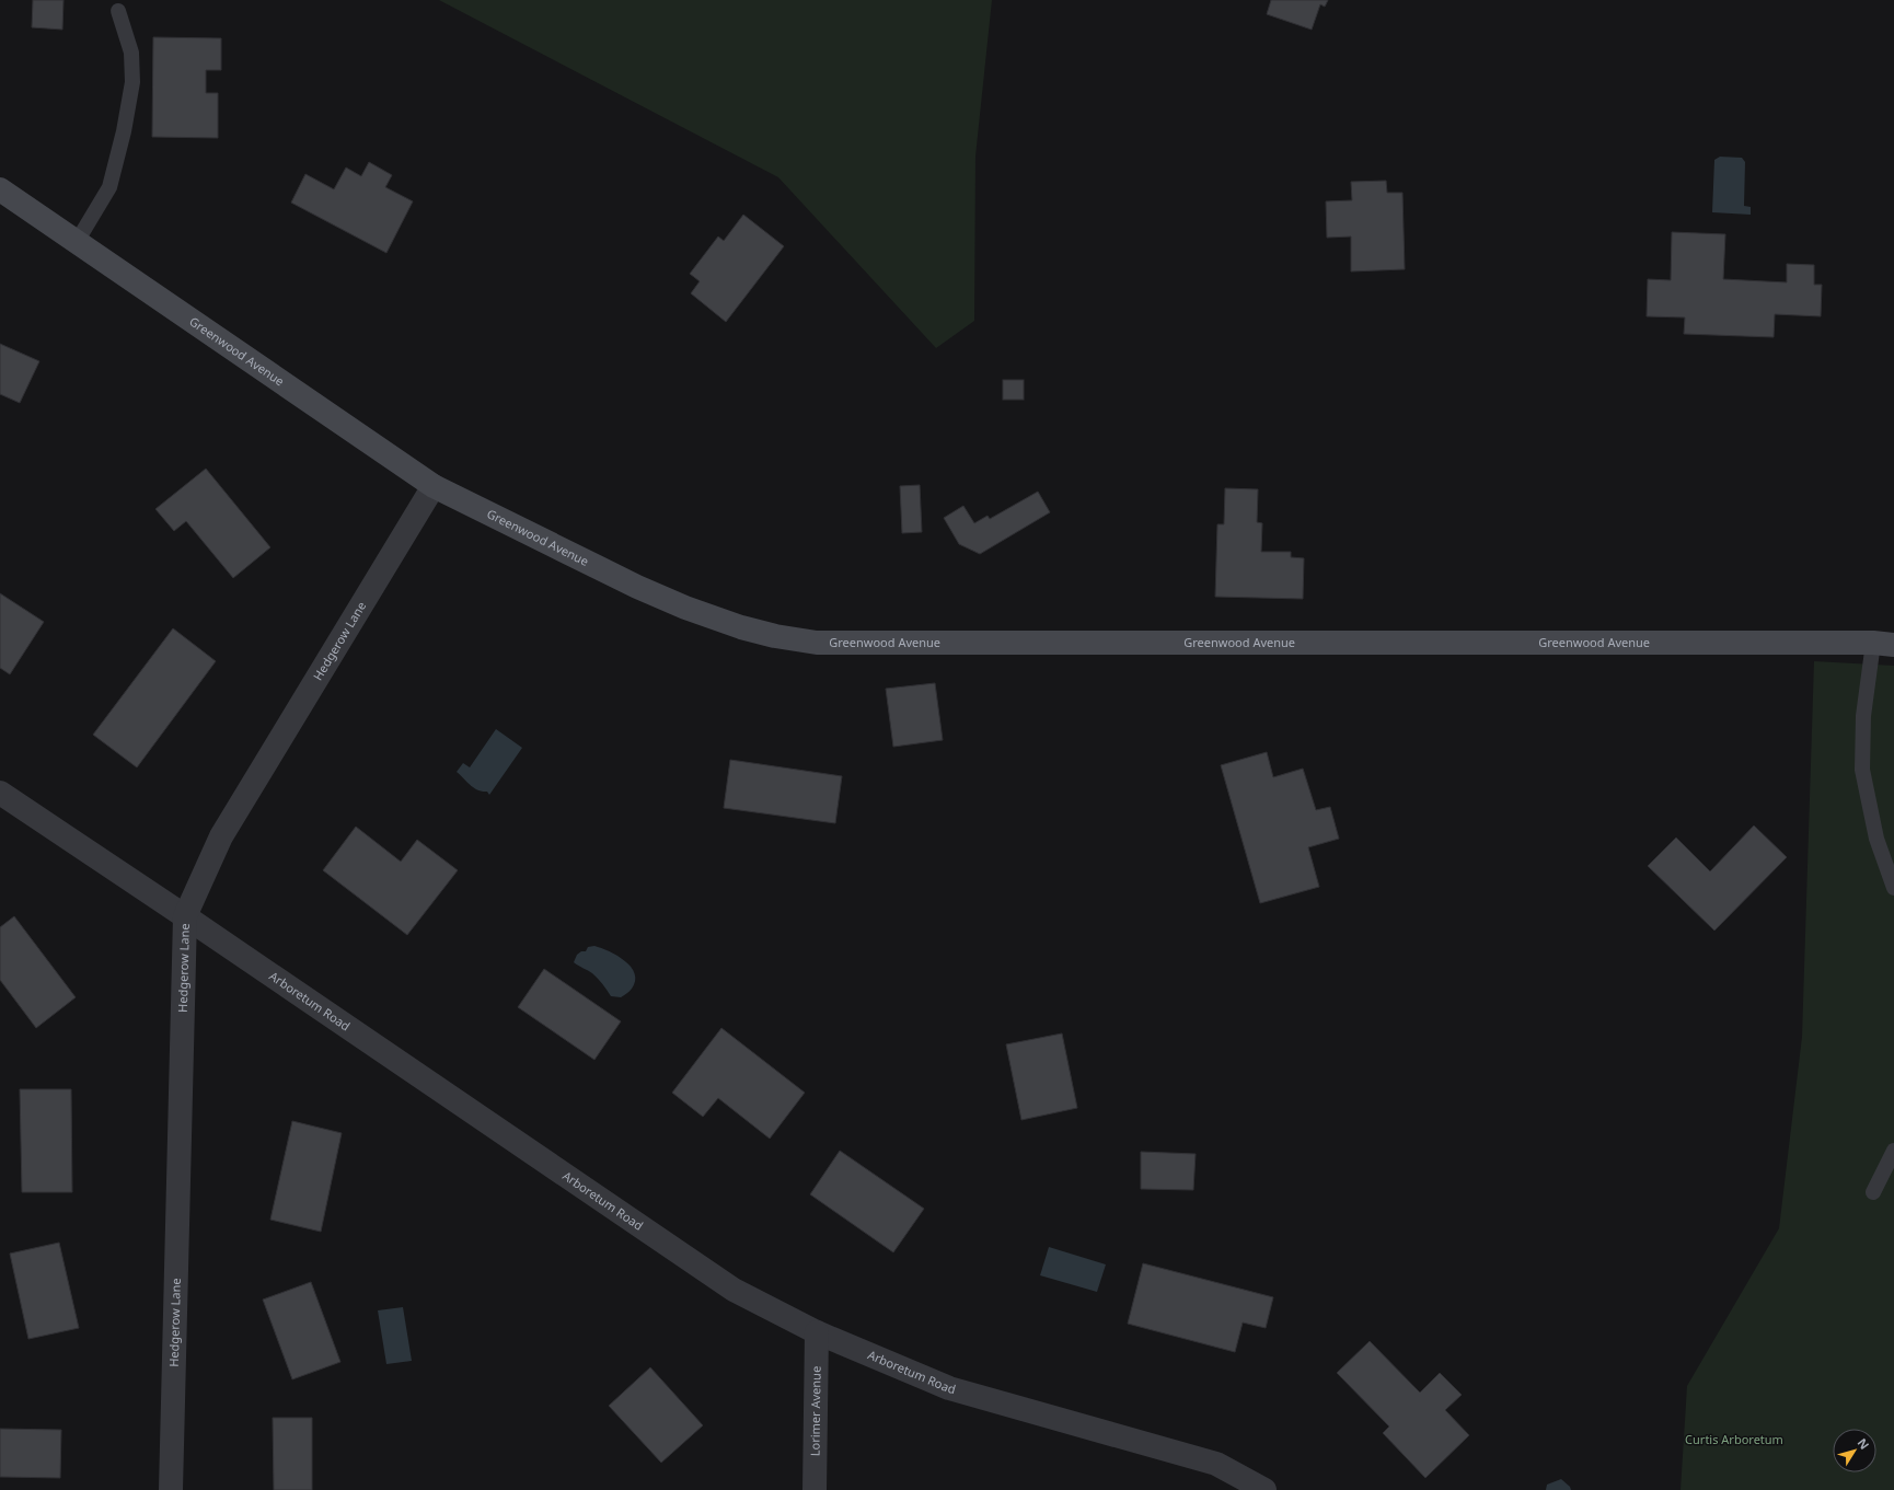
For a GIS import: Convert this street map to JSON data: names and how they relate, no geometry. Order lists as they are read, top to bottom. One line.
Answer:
{"streets":{"main road":["Greenwood Avenue"],"street":["Hedgerow Lane","Arboretum Road","Lorimer Avenue"]},"crossings":[["Greenwood Avenue","Hedgerow Lane"],["Hedgerow Lane","Arboretum Road"],["Arboretum Road","Lorimer Avenue"]],"parks":["Curtis Arboretum"],"north":"top right"}
